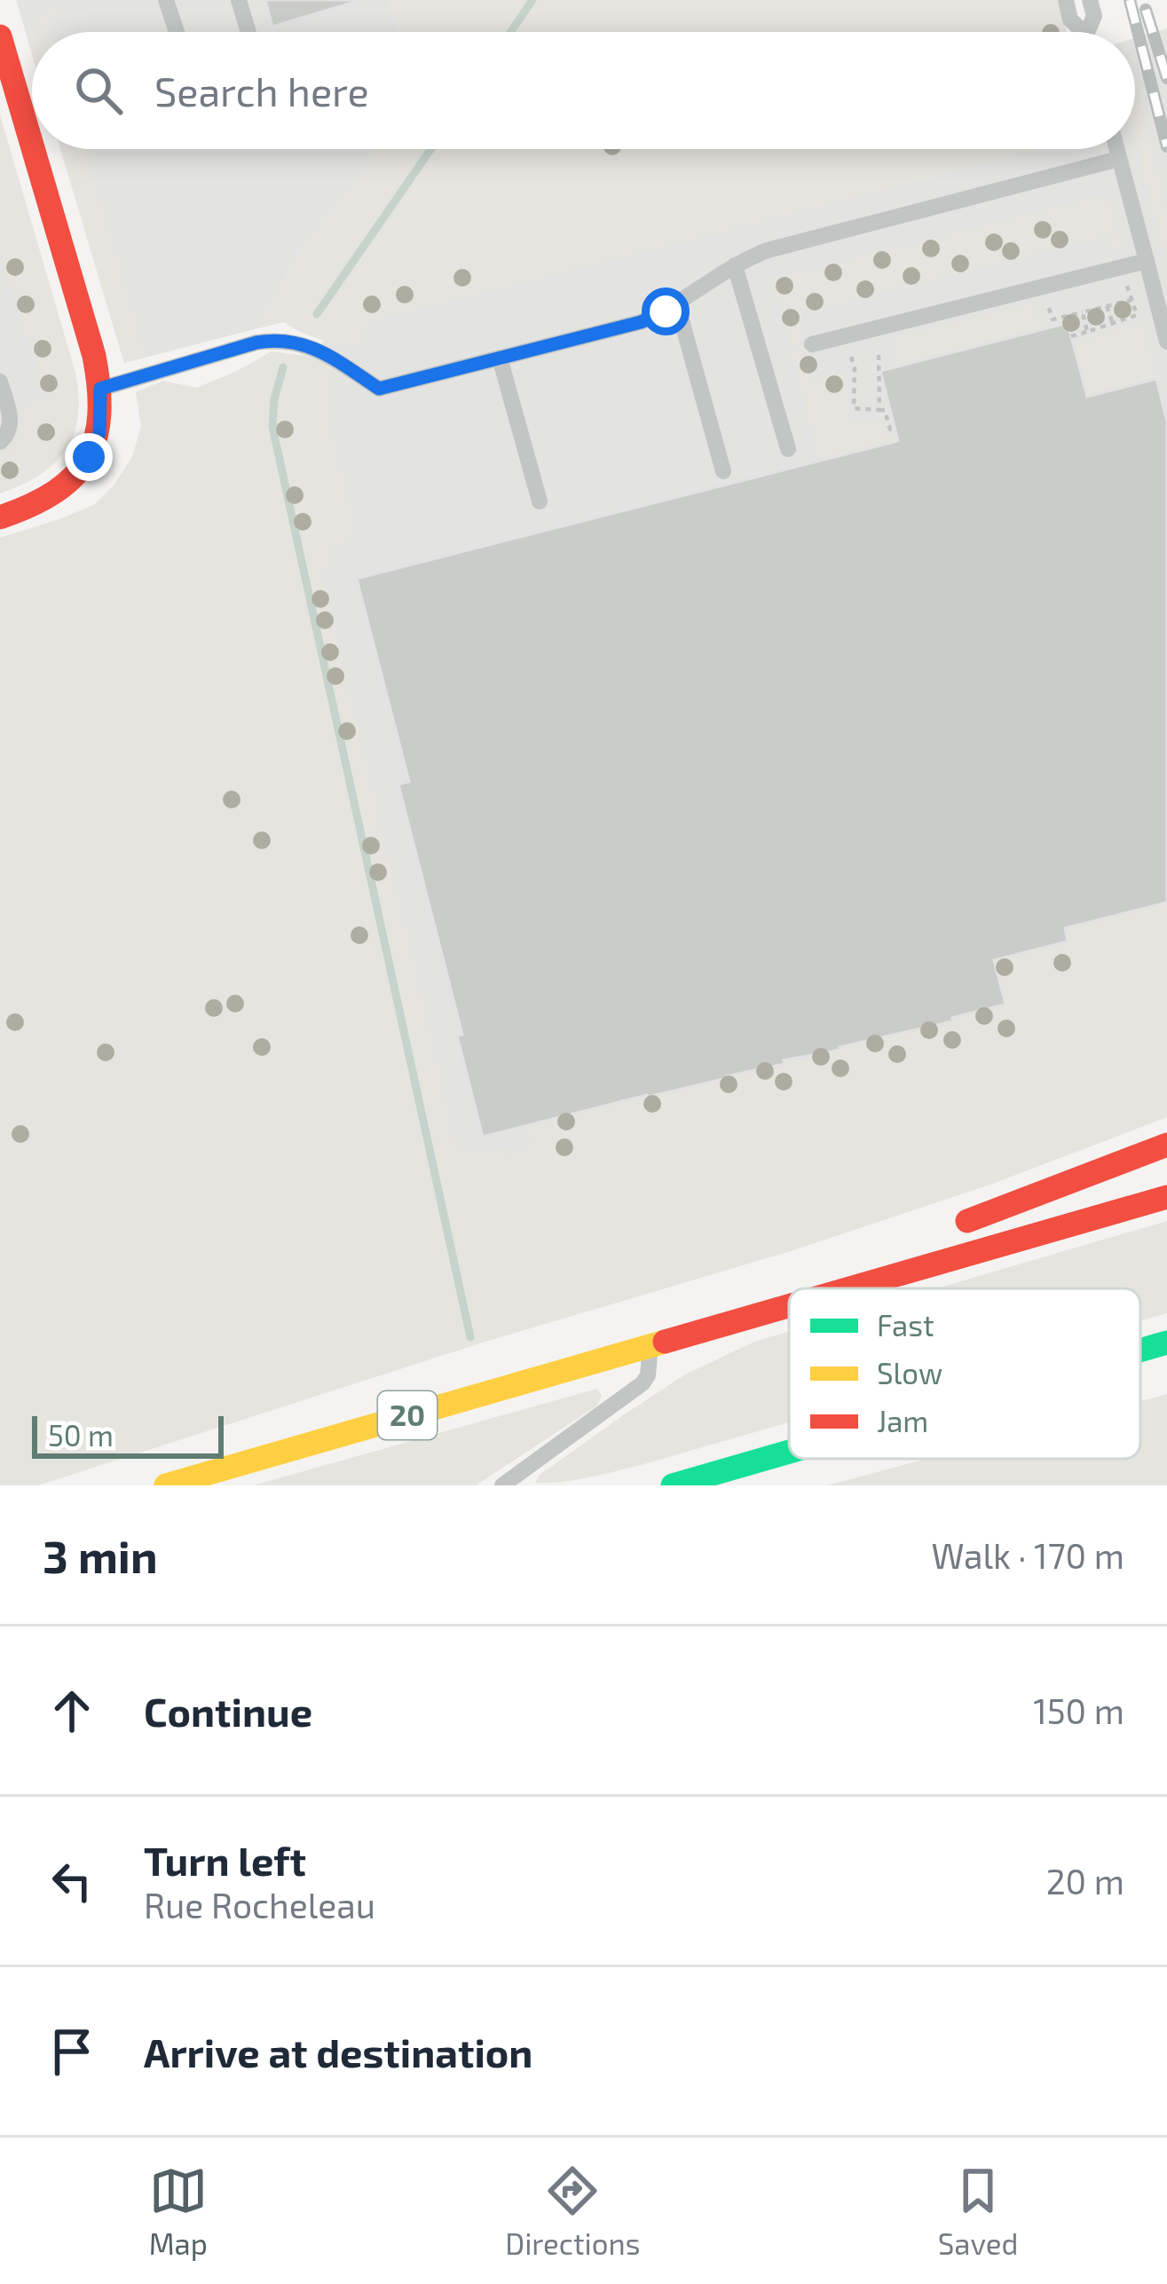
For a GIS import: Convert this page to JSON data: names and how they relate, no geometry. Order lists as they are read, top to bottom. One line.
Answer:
{"streets":{"main road":["20"]},"legend":["Fast","Slow","Jam"],"scale_bar":"50 m","page":{"search":"Search here","scale":"50 m","heading":["3 min","Walk · 170 m"],"list":[["Continue","150 m"],["Turn left","Rue Rocheleau","20 m"],"Arrive at destination"],"nav":["Map","Directions","Saved"]}}
